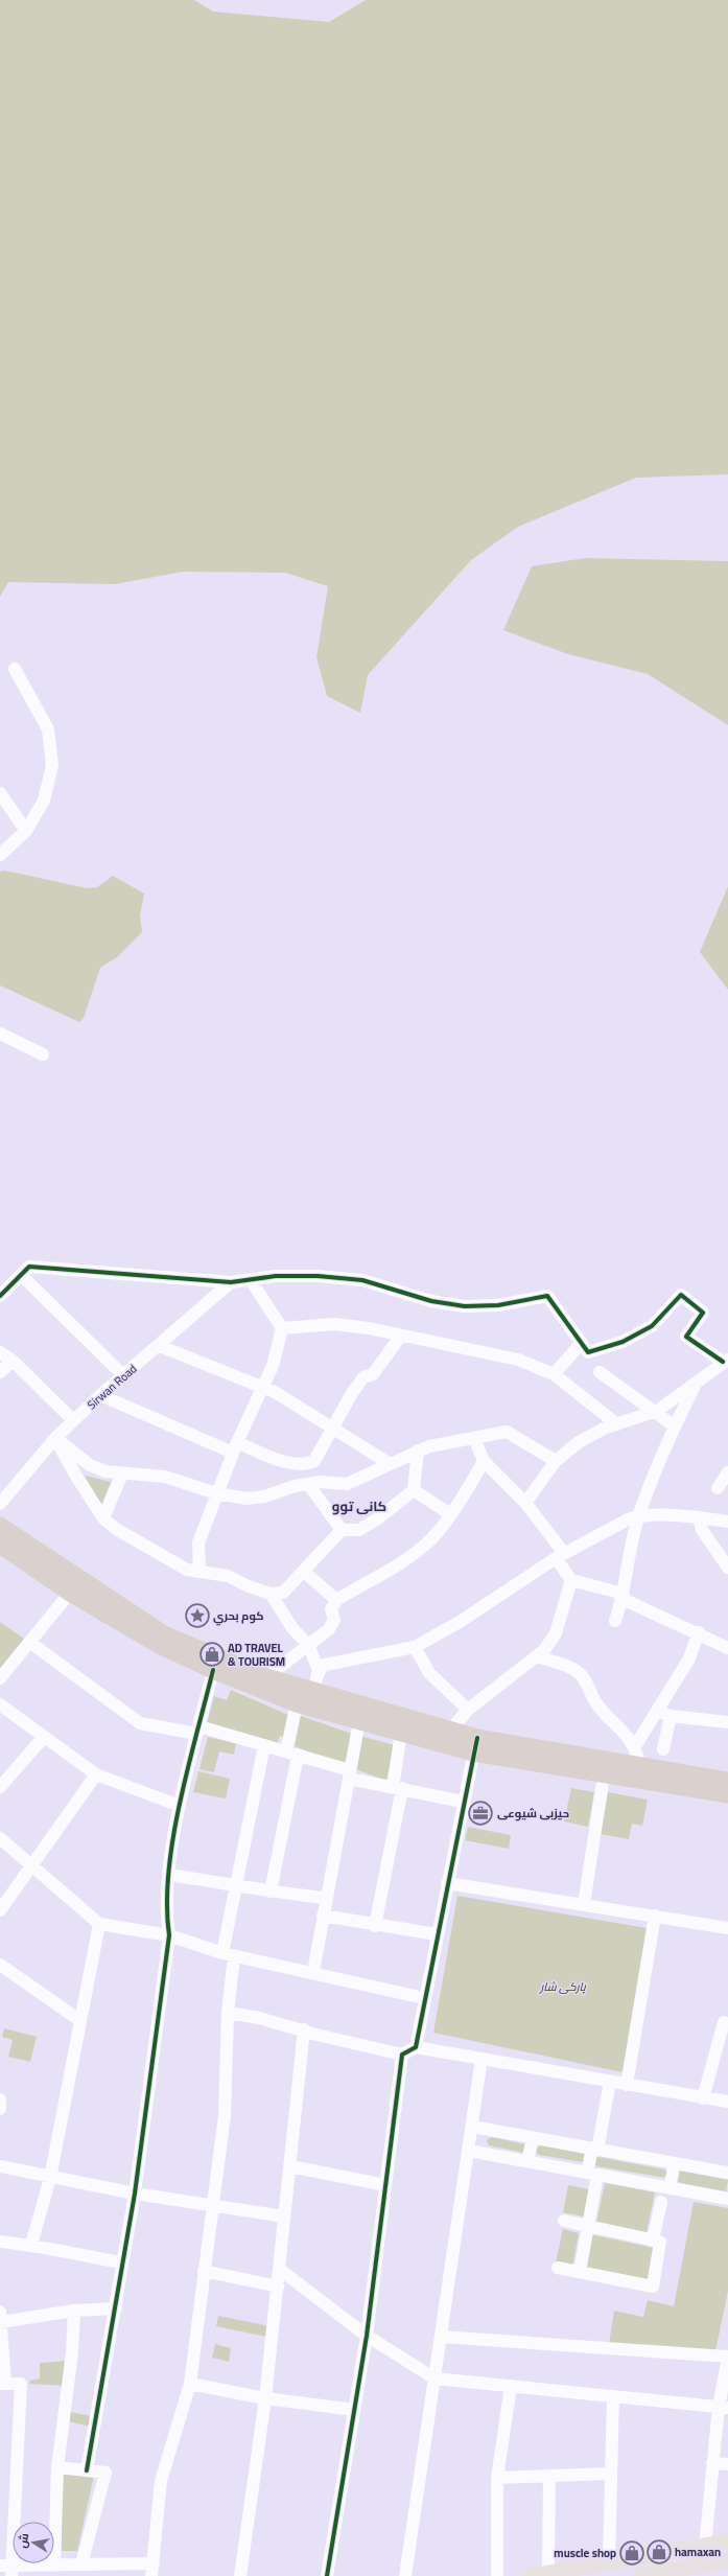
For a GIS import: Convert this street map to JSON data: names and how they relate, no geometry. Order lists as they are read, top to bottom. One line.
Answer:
{"streets":{"street":["Sirwan Road"]},"districts":["کانی توو"],"parks":["پاركى شار"],"places":{"place":["کوم بحري"],"shop":["AD TRAVEL & TOURISM","hamaxan","muscle shop"],"office":["حیزبی شیوعی"]},"north":"left"}
